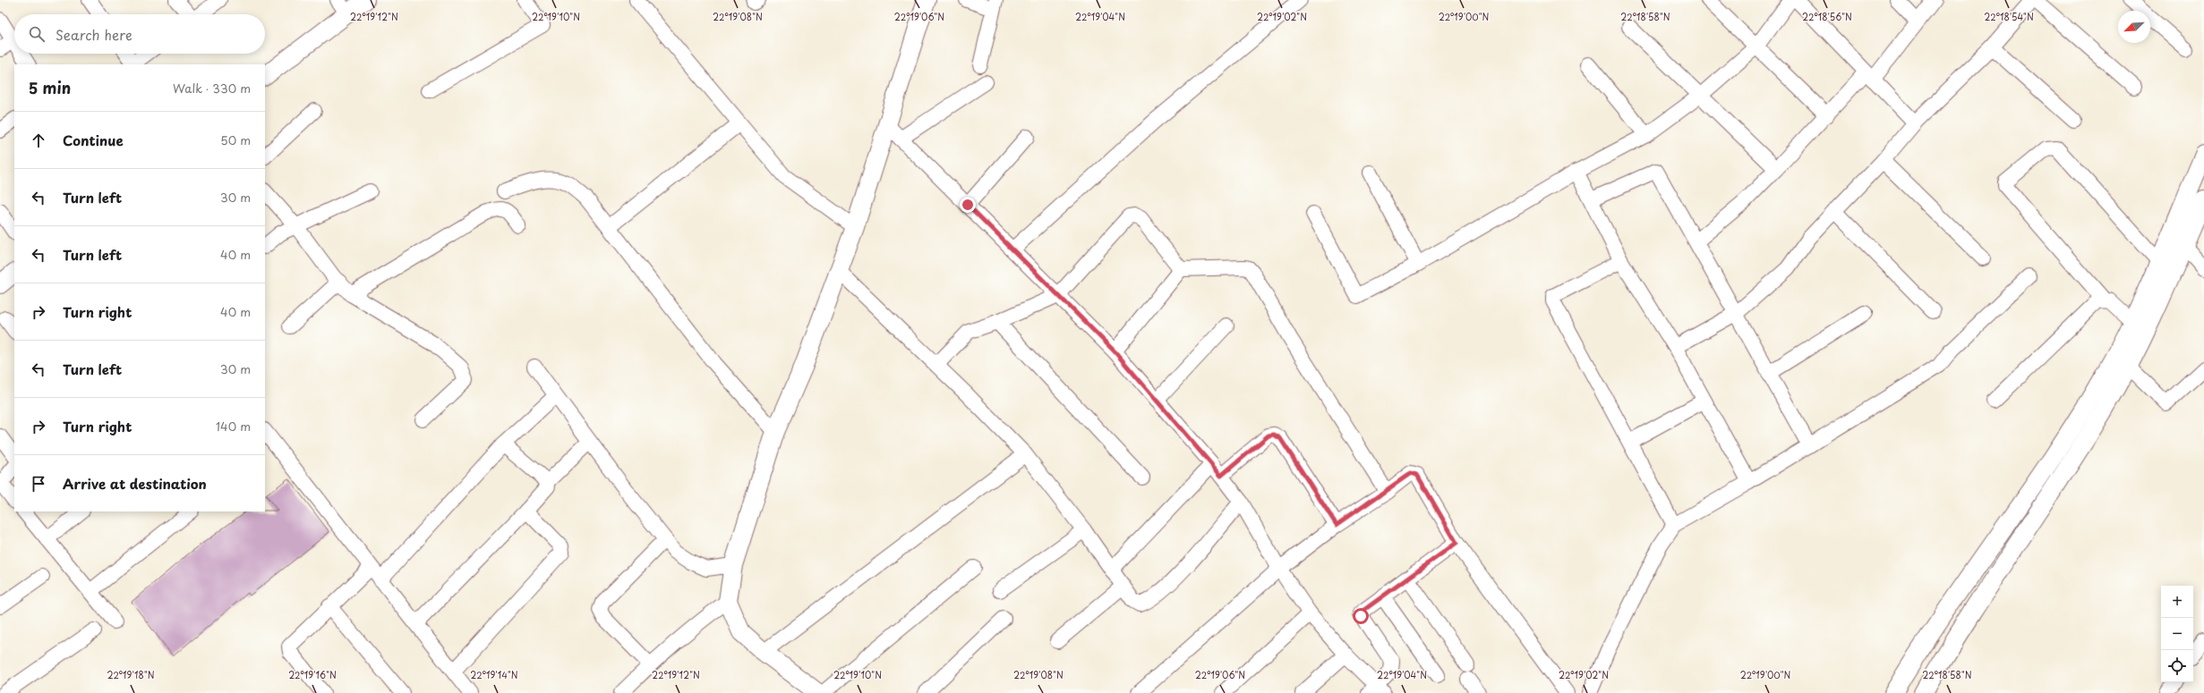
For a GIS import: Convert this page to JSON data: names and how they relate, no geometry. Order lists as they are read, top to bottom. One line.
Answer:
{"north":"bottom left","page":{"search":"Search here","heading":["5 min","Walk · 330 m"],"list":[["Continue","50 m"],["Turn left","30 m"],["Turn left","40 m"],["Turn right","40 m"],["Turn left","30 m"],["Turn right","140 m"],"Arrive at destination"],"map_buttons":["+","−"]},"coordinates":["22°19'12\"N","22°19'10\"N","22°19'08\"N","22°19'06\"N","22°19'04\"N","22°19'02\"N","22°19'00\"N","22°18'58\"N","22°18'56\"N","22°18'54\"N","22°19'18\"N","22°19'16\"N","22°19'14\"N"]}
